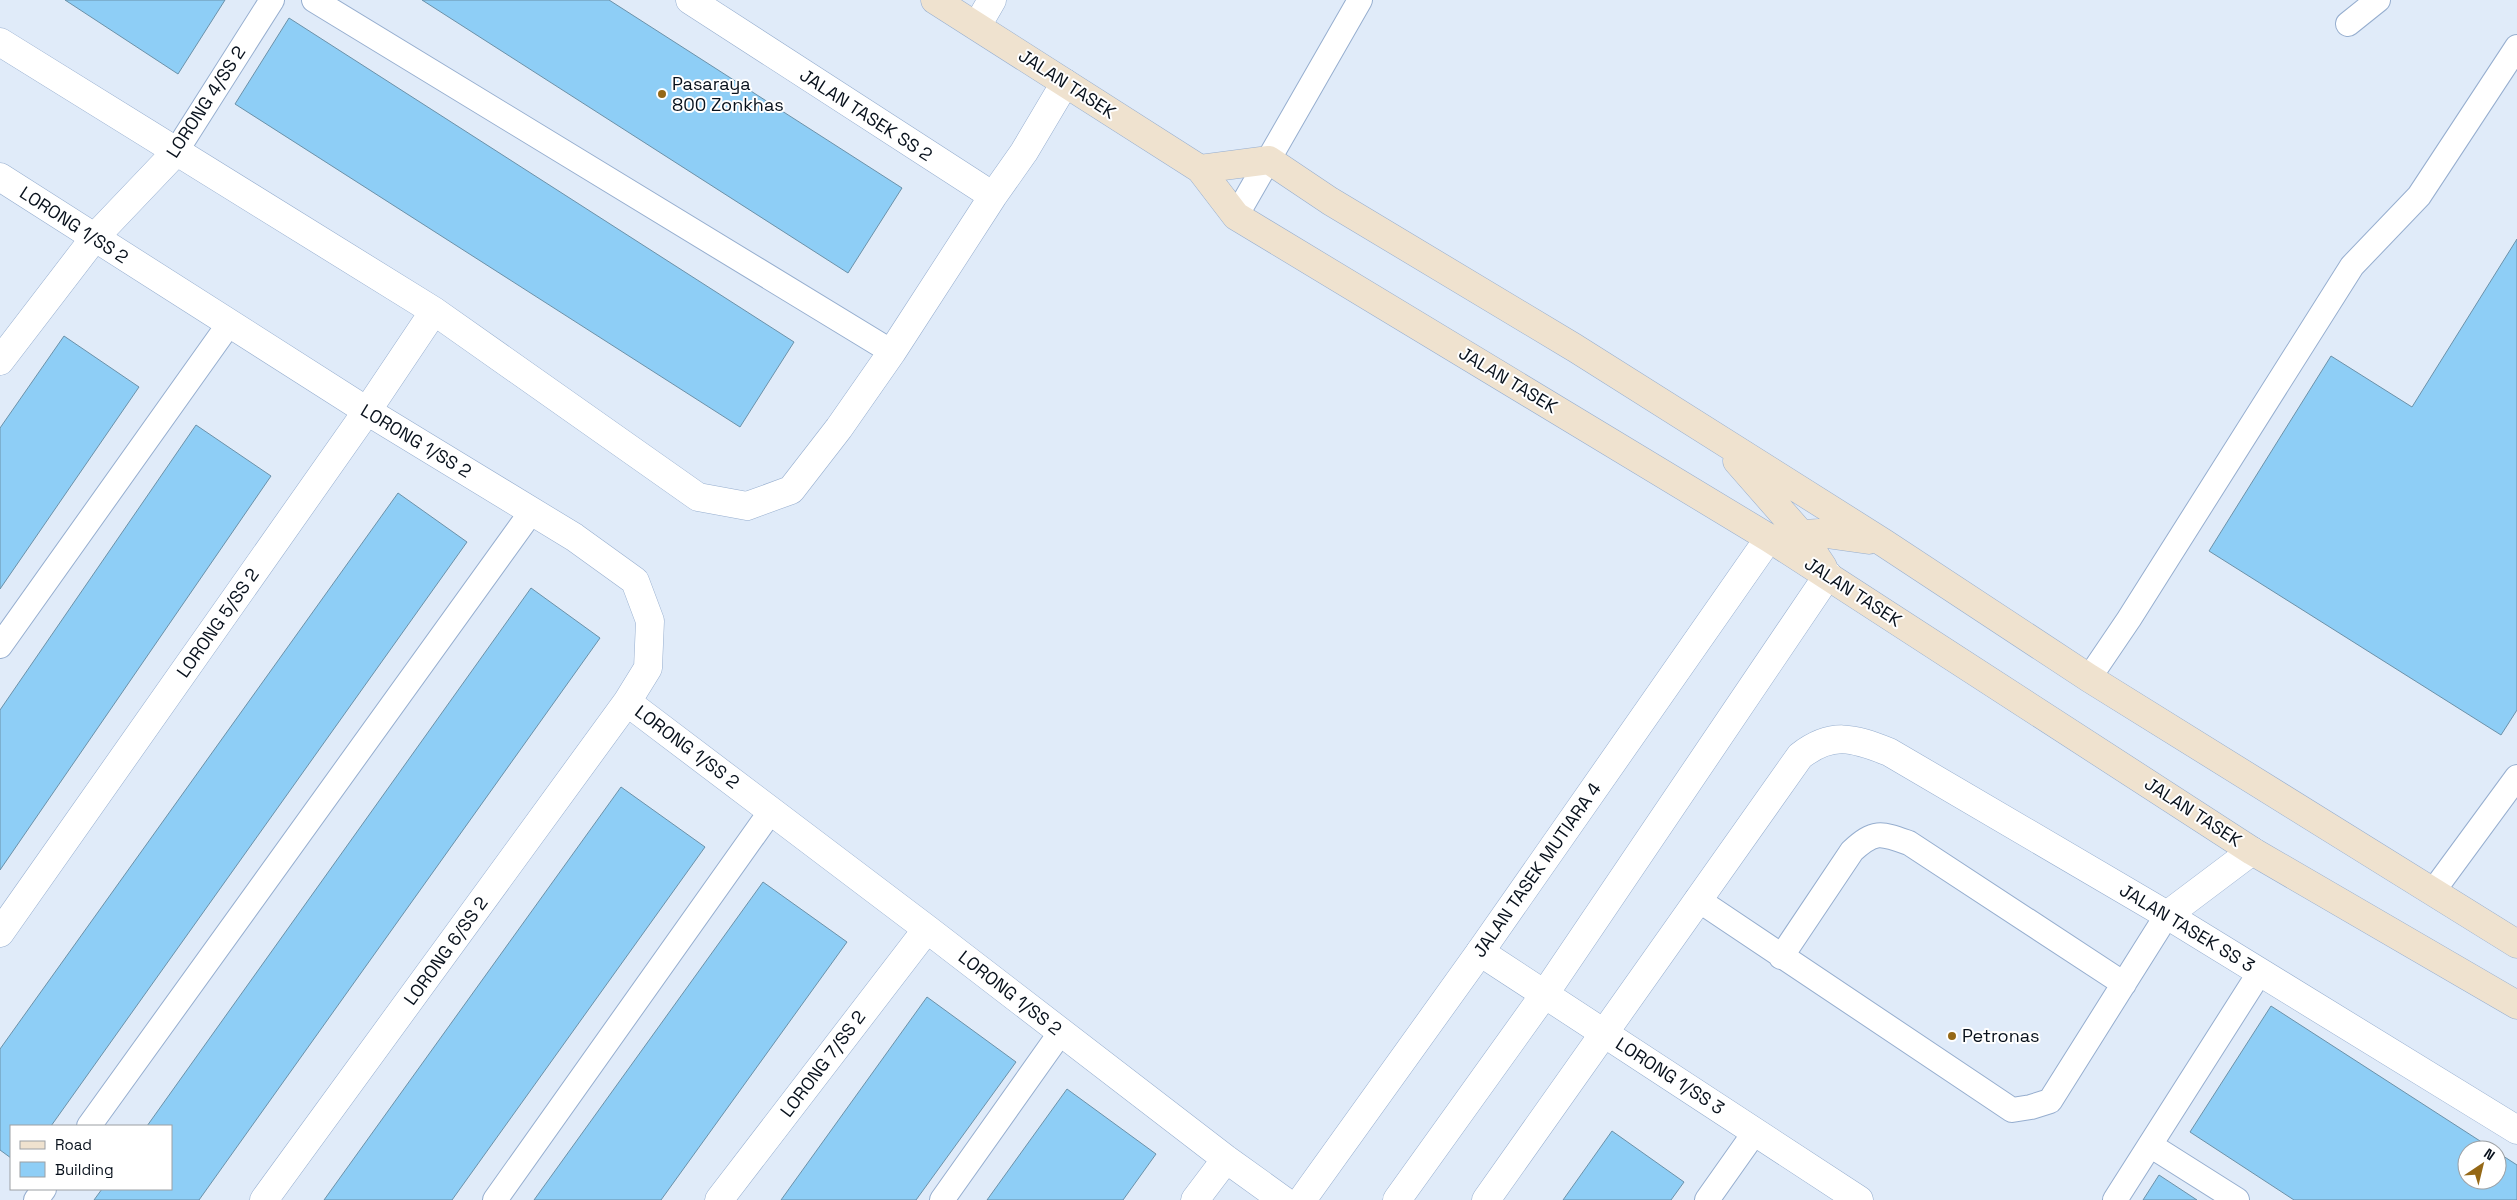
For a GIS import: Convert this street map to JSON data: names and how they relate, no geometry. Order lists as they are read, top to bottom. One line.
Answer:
{"streets":{"main road":["JALAN TASEK"],"street":["LORONG 4/SS 2","JALAN TASEK SS 2","LORONG 1/SS 2","LORONG 5/SS 2","JALAN TASEK MUTIARA 4","JALAN TASEK SS 3","LORONG 6/SS 2","LORONG 7/SS 2","LORONG 1/SS 3"]},"crossings":[["JALAN TASEK","JALAN TASEK MUTIARA 4"],["LORONG 4/SS 2","LORONG 1/SS 2"],["LORONG 1/SS 2","LORONG 5/SS 2"],["LORONG 1/SS 2","LORONG 6/SS 2"],["LORONG 1/SS 2","LORONG 7/SS 2"],["JALAN TASEK MUTIARA 4","LORONG 1/SS 3"]],"places":["Pasaraya 800 Zonkhas","Petronas"],"legend":["Road","Building"],"north":"top right"}
